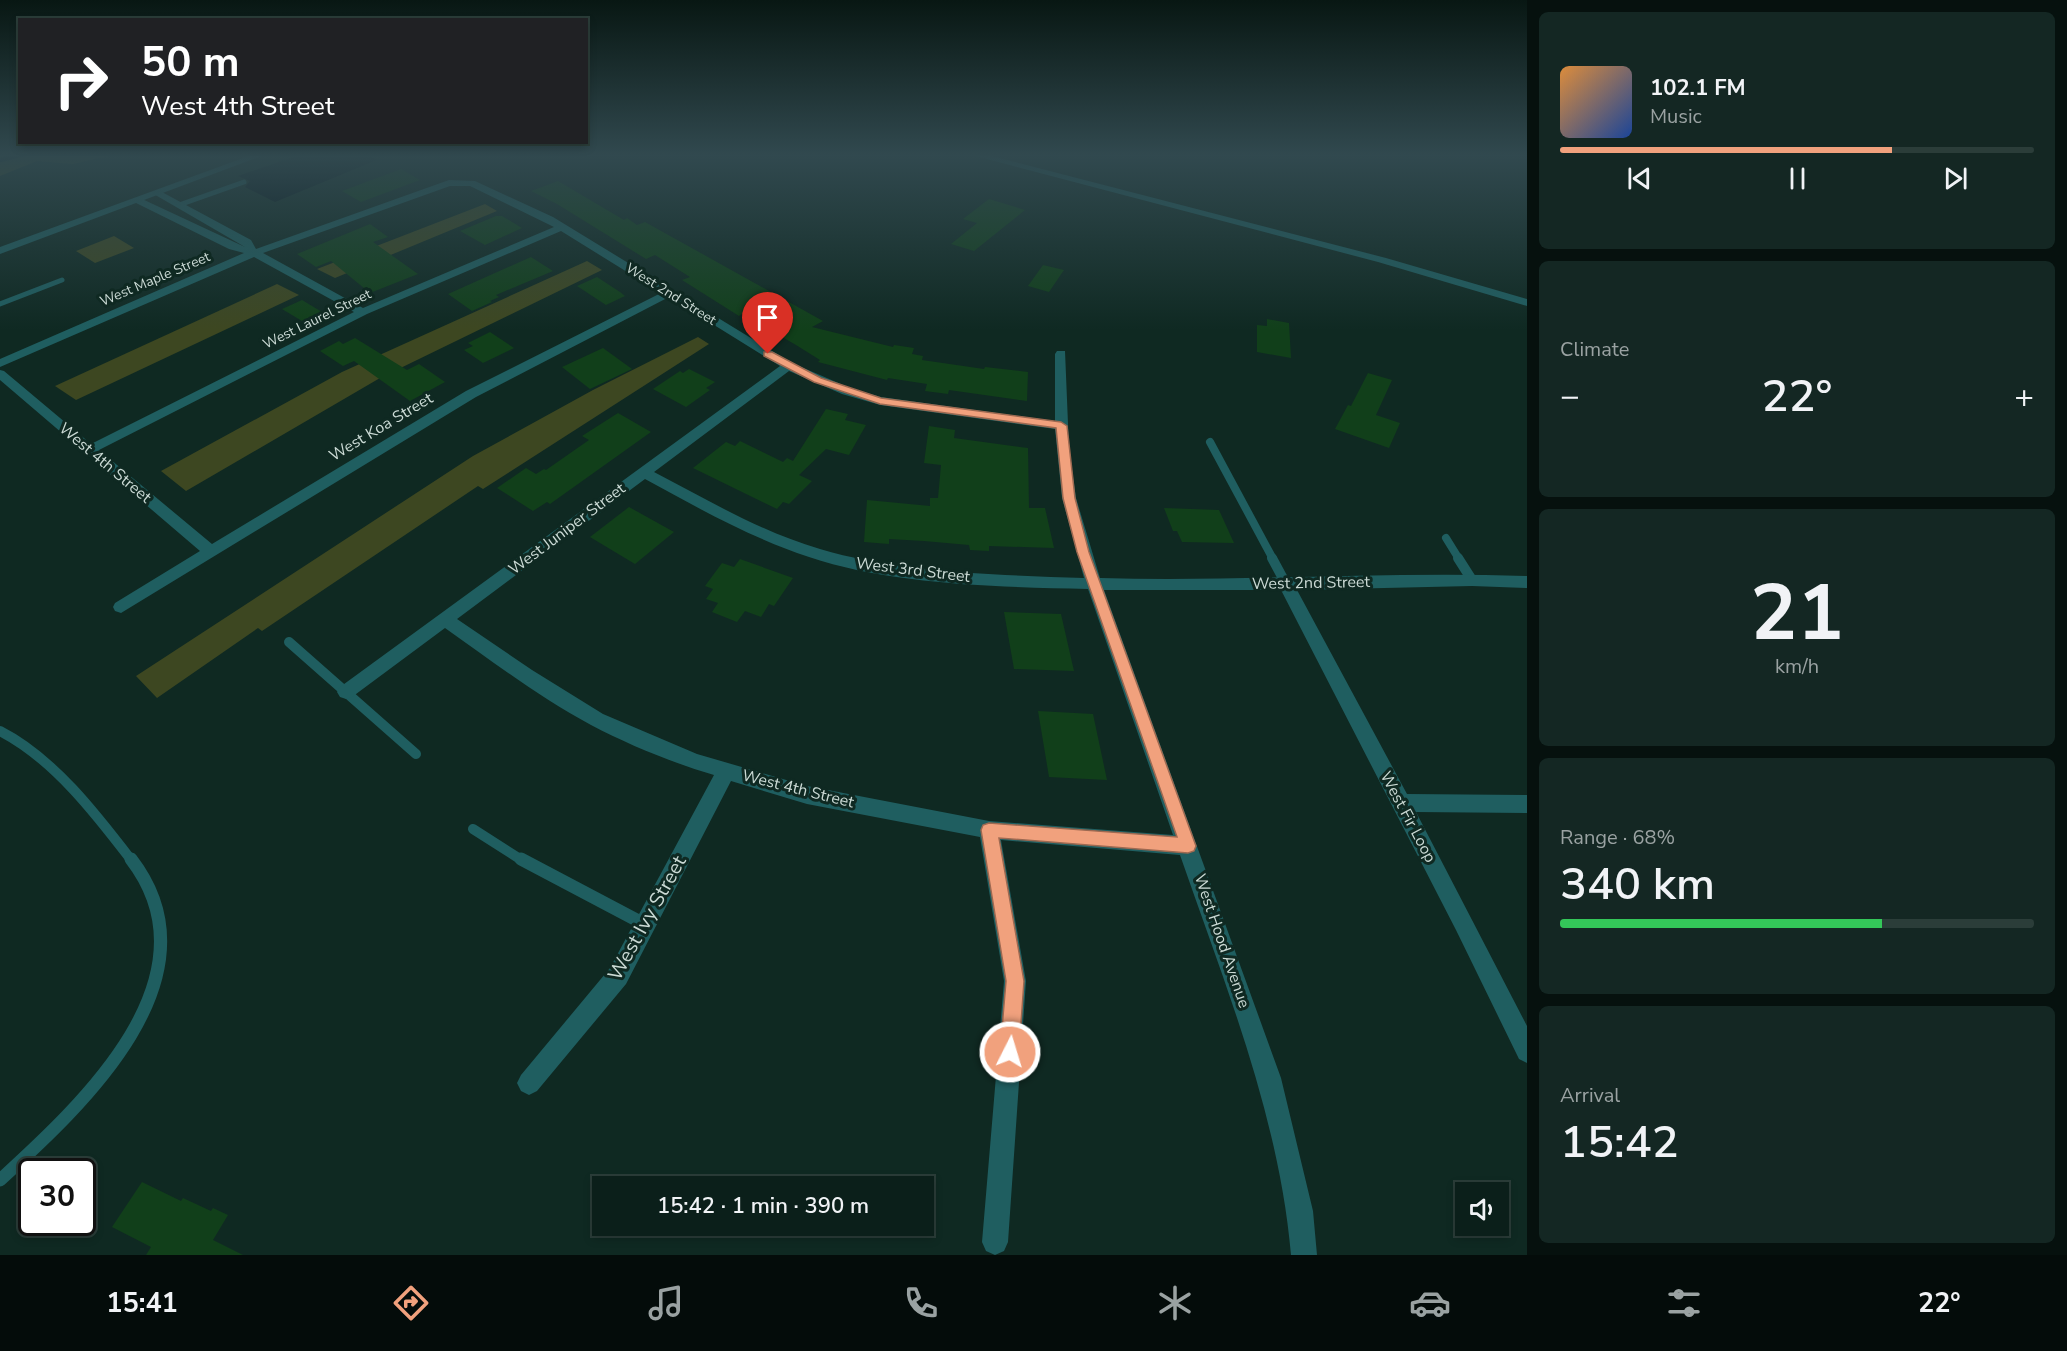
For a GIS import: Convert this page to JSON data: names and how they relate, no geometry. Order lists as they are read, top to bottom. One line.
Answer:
{"streets":{"street":["West Maple Street","West 2nd Street","West Laurel Street","West Koa Street","West 4th Street","West Juniper Street","West 3rd Street","West Fir Loop","West Ivy Street","West Hood Avenue"]},"crossings":[["West 2nd Street","West Laurel Street"],["West 2nd Street","West Koa Street"],["West 2nd Street","West Juniper Street"],["West 2nd Street","West 3rd Street"],["West 2nd Street","West Fir Loop"],["West 2nd Street","West Hood Avenue"],["West Laurel Street","West 4th Street"],["West Koa Street","West 4th Street"],["West 4th Street","West Juniper Street"],["West 4th Street","West Ivy Street"],["West 4th Street","West Hood Avenue"],["West Juniper Street","West 3rd Street"],["West 3rd Street","West Hood Avenue"]],"page":{"turn":["50 m","West 4th Street"],"song":["102.1 FM","Music"],"tile":["Climate",["21","km/h"],["Range · 68%","340 km"],["Arrival","15:42"]],"heat":["−","22°","+"],"limit":"30","trip":"15:42 · 1 min · 390 m","tabs":["15:41","22°"]}}
